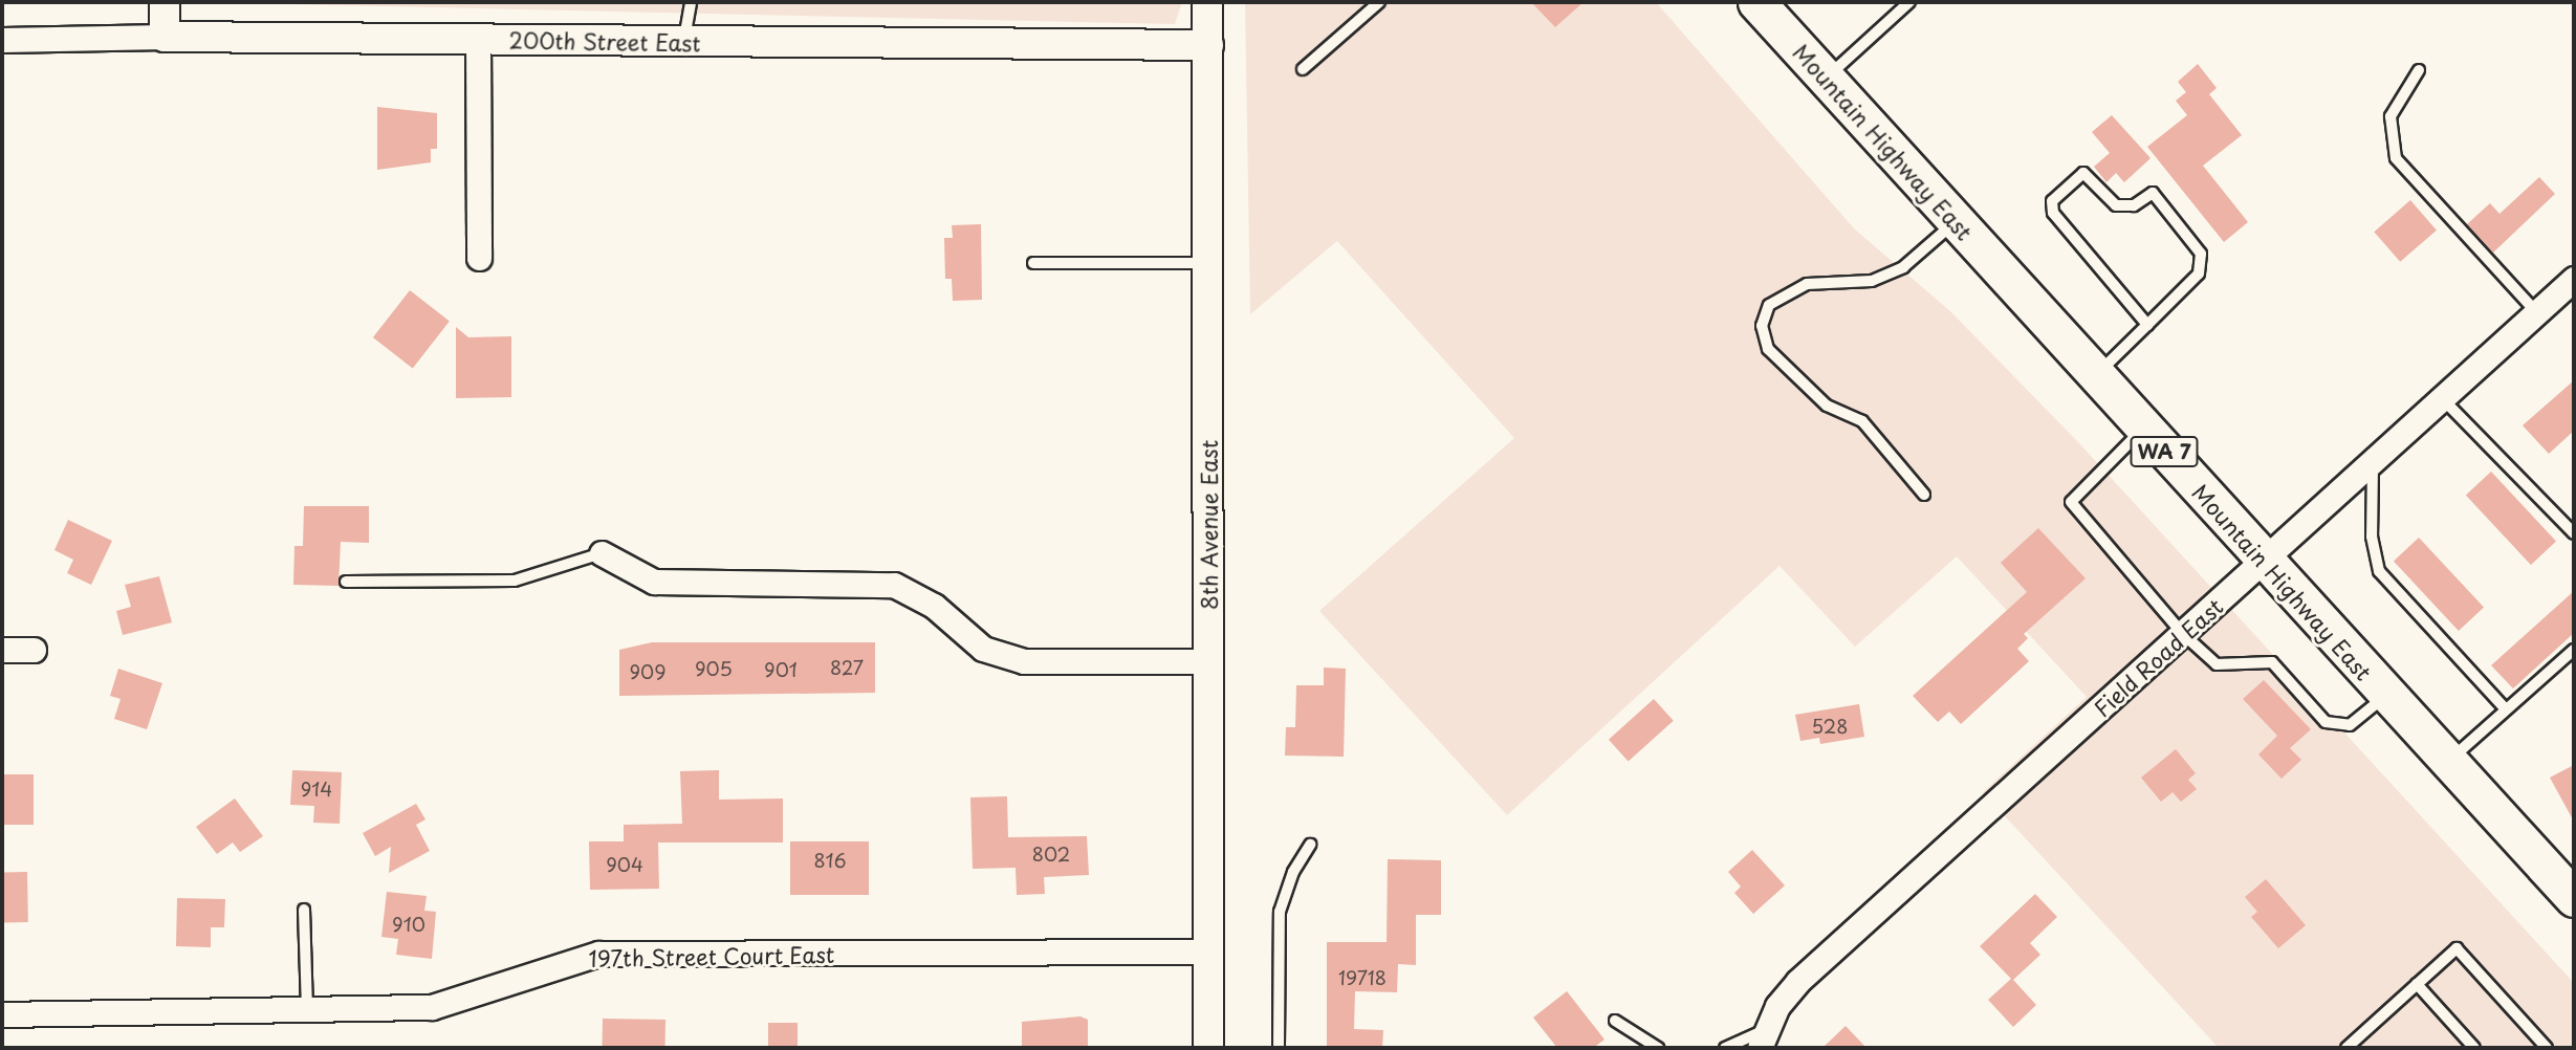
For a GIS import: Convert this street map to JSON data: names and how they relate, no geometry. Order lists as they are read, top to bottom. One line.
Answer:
{"streets":{"main road":["Mountain Highway East","WA 7"],"street":["200th Street East","8th Avenue East","Field Road East","197th Street Court East"]},"crossings":[["200th Street East","8th Avenue East"],["Mountain Highway East","Field Road East"],["8th Avenue East","197th Street Court East"]],"house_numbers":["827","905","901","909","528","914","802","816","904","910","19718"]}
